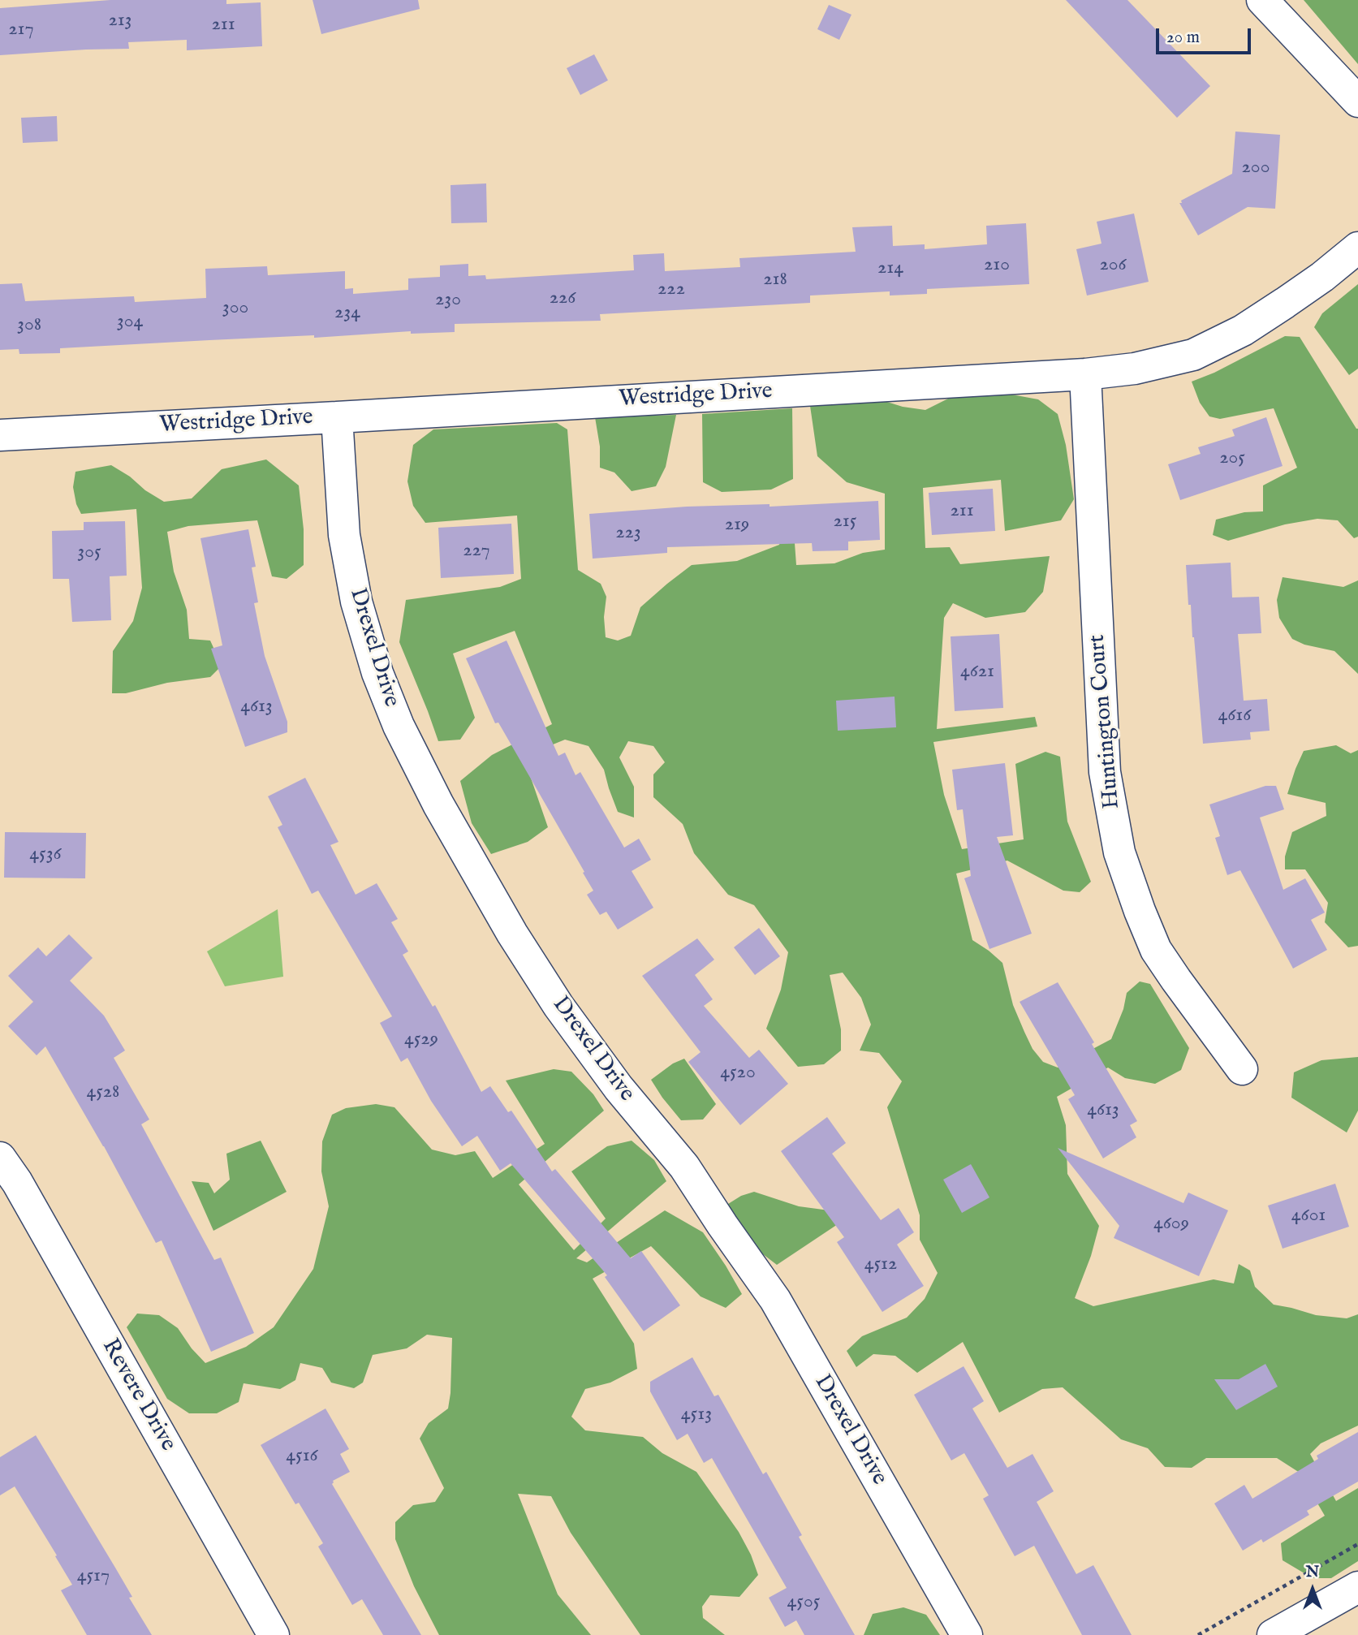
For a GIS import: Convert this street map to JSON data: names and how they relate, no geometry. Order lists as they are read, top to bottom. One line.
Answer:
{"streets":{"street":["Westridge Drive","Drexel Drive","Huntington Court","Revere Drive"]},"crossings":[["Westridge Drive","Drexel Drive"],["Westridge Drive","Huntington Court"]],"house_numbers":["213","211","217","200","210","206","214","218","222","226","230","300","234","304","308","205","211","215","219","223","227","305","4621","4613","4616","4536","4529","4520","4528","4613","4601","4609","4512","4513","4516","4517","4505"],"scale_bar":"20 m","north":"top"}
